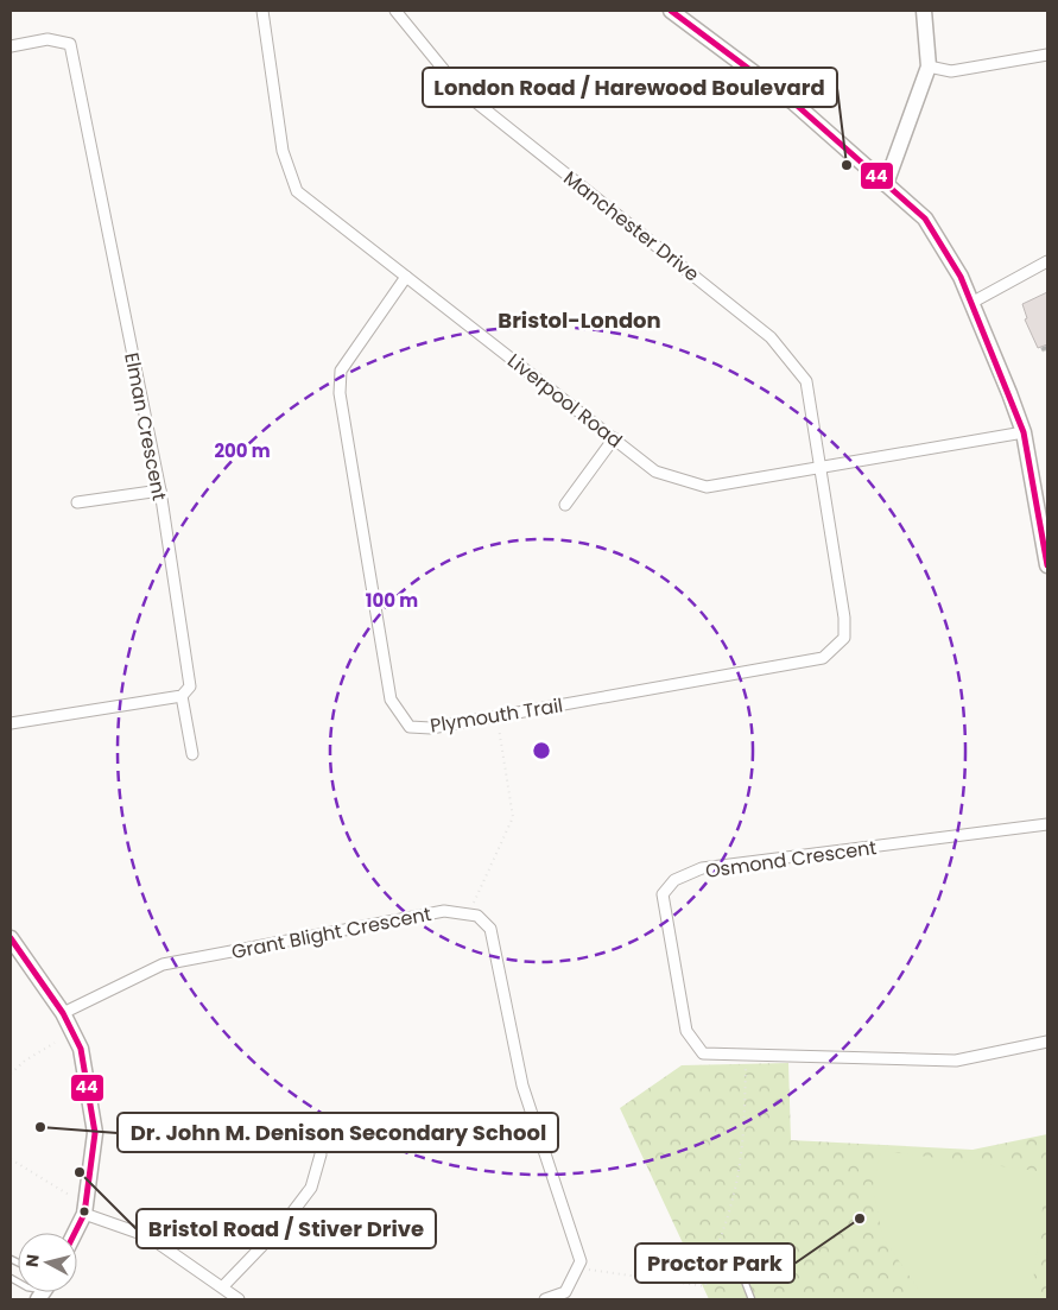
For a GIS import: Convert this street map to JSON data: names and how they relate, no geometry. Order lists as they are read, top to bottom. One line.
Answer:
{"streets":{"street":["Manchester Drive","Liverpool Road","Elman Crescent","Plymouth Trail","Osmond Crescent","Grant Blight Crescent"]},"crossings":[["Manchester Drive","Liverpool Road"],["Manchester Drive","Plymouth Trail"],["Liverpool Road","Plymouth Trail"]],"districts":["Bristol-London"],"places":["London Road / Harewood Boulevard","Dr. John M. Denison Secondary School","Bristol Road / Stiver Drive","Proctor Park"],"lines":["transit line 44"],"north":"left","rings":["200 m","100 m"]}
